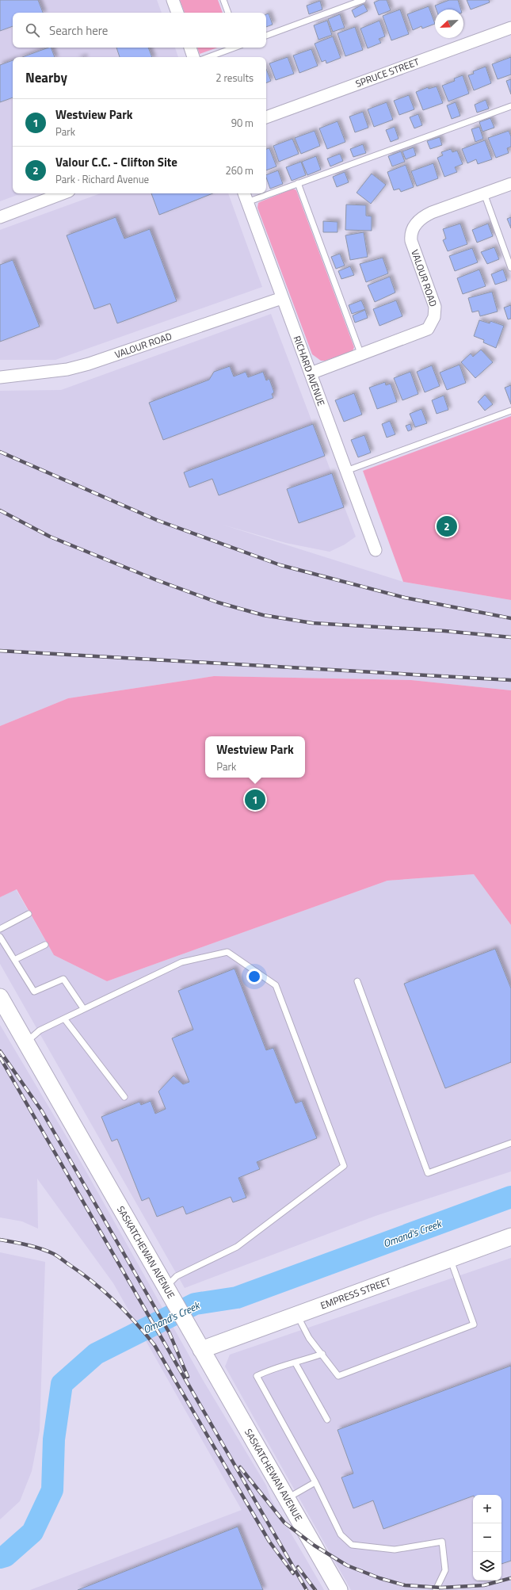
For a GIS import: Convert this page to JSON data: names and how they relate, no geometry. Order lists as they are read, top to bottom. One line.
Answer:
{"streets":{"street":["SPRUCE STREET","VALOUR ROAD","RICHARD AVENUE","SASKATCHEWAN AVENUE","EMPRESS STREET"]},"crossings":[["VALOUR ROAD","RICHARD AVENUE"],["SASKATCHEWAN AVENUE","EMPRESS STREET"]],"water":["Omand's Creek"],"north":"bottom left","page":{"search":"Search here","heading":["Nearby","2 results"],"list":[{"mark":"1","name":"Westview Park","note":"Park","value":"90 m"},{"mark":"2","name":"Valour C.C. - Clifton Site","note":"Park · Richard Avenue","value":"260 m"}],"pins":["2","1"],"popup":["Westview Park","Park"],"map_buttons":["+","−"]}}
